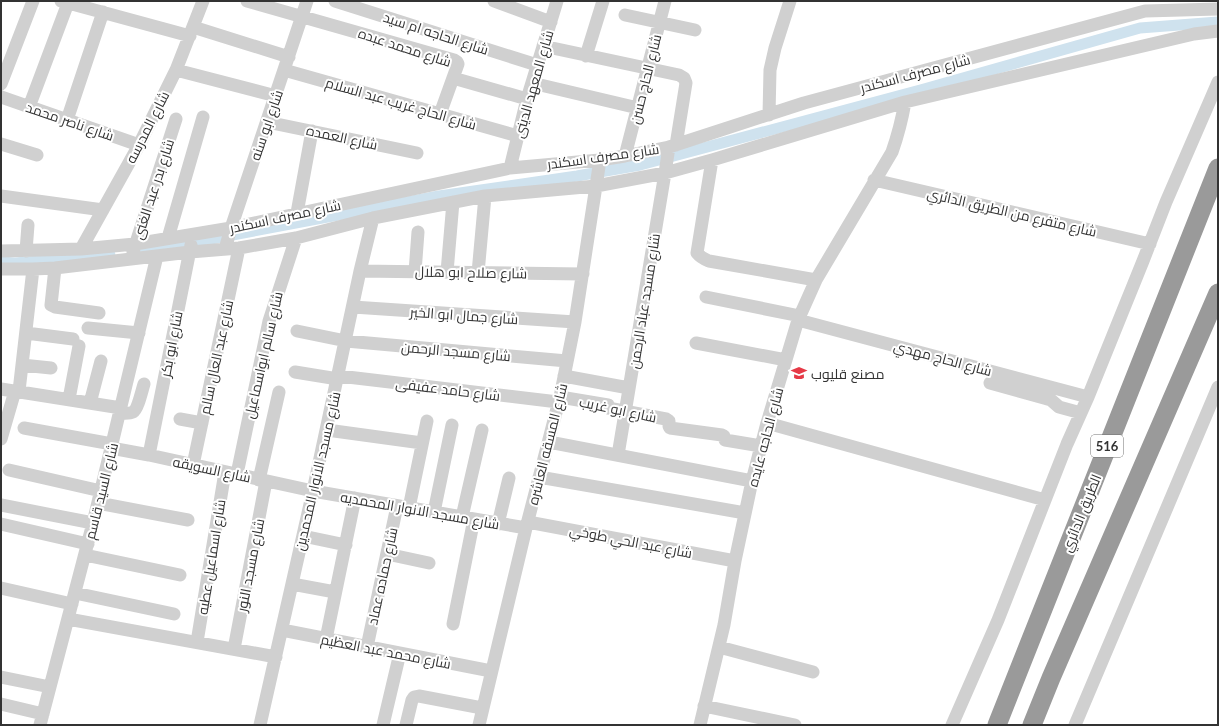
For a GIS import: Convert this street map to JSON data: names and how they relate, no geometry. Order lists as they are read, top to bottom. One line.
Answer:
{"streets":{"highway":["516","الطريق الدائري"],"street":["شارع الحاجه ام سيد","شارع محمد عبده","شارع مصرف اسكندر","شارع الحاج حسن","شارع المعهد الدينى","شارع الحاج غريب عبد السلام","شارع ناصر محمد","شارع ابو سنه","شارع المدرسه","شارع العمده","شارع بدر عبد الغنى","شارع متفرع من الطريق الدائري","شارع صلاح ابو هلال","شارع مسجد عباد الرحمن","شارع جمال ابو الخير","شارع ابو بكر","شارع مسجد الرحمن","شارع سالم ابواسماعيل","شارع عبد العال سالم","شارع الحاج مهدي","شارع حامد عفيفى","شارع ابو غريب","شارع الحاجه عايده","شارع المسقه العاشره","شارع السويقه","شارع مسجد الانوار المحمدين","شارع السيد قاسم","شارع مسجد الانوار المحمديه","شارع عبد الحي طوخي","شارع اسماعيل عطيه","شارع مسجد النور","شارع حماده عماد","شارع محمد عبد العظيم"]},"crossings":[["شارع الحاجه ام سيد","شارع المعهد الدينى"],["شارع محمد عبده","شارع الحاج غريب عبد السلام"],["شارع محمد عبده","شارع ابو سنه"],["شارع مصرف اسكندر","شارع الحاج حسن"],["شارع مصرف اسكندر","شارع المعهد الدينى"],["شارع مصرف اسكندر","شارع ابو سنه"],["شارع مصرف اسكندر","شارع المدرسه"],["شارع مصرف اسكندر","شارع بدر عبد الغنى"],["شارع مصرف اسكندر","شارع مسجد عباد الرحمن"],["شارع مصرف اسكندر","شارع ابو بكر"],["شارع مصرف اسكندر","شارع سالم ابواسماعيل"],["شارع مصرف اسكندر","شارع عبد العال سالم"],["شارع مصرف اسكندر","شارع الحاجه عايده"],["شارع مصرف اسكندر","شارع المسقه العاشره"],["شارع مصرف اسكندر","شارع مسجد الانوار المحمدين"],["شارع مصرف اسكندر","شارع السيد قاسم"],["شارع الحاج حسن","شارع مسجد عباد الرحمن"],["شارع المعهد الدينى","شارع الحاج غريب عبد السلام"],["شارع الحاج غريب عبد السلام","شارع ابو سنه"],["شارع ناصر محمد","شارع المدرسه"],["شارع ابو سنه","شارع العمده"],["شارع متفرع من الطريق الدائري","شارع الحاجه عايده"],["شارع صلاح ابو هلال","شارع المسقه العاشره"],["شارع صلاح ابو هلال","شارع مسجد الانوار المحمدين"],["شارع مسجد عباد الرحمن","شارع ابو غريب"],["شارع جمال ابو الخير","شارع المسقه العاشره"],["شارع جمال ابو الخير","شارع مسجد الانوار المحمدين"],["شارع ابو بكر","شارع السويقه"],["شارع مسجد الرحمن","شارع المسقه العاشره"],["شارع مسجد الرحمن","شارع مسجد الانوار المحمدين"],["شارع سالم ابواسماعيل","شارع السويقه"],["شارع سالم ابواسماعيل","شارع اسماعيل عطيه"],["شارع عبد العال سالم","شارع السويقه"],["شارع الحاج مهدي","شارع الحاجه عايده"],["شارع حامد عفيفى","شارع ابو غريب"],["شارع حامد عفيفى","شارع المسقه العاشره"],["شارع حامد عفيفى","شارع مسجد الانوار المحمدين"],["شارع ابو غريب","شارع الحاجه عايده"],["شارع ابو غريب","شارع المسقه العاشره"],["شارع الحاجه عايده","شارع عبد الحي طوخي"],["شارع المسقه العاشره","شارع مسجد الانوار المحمديه"],["شارع المسقه العاشره","شارع عبد الحي طوخي"],["شارع المسقه العاشره","شارع محمد عبد العظيم"],["شارع السويقه","شارع مسجد الانوار المحمدين"],["شارع السويقه","شارع السيد قاسم"],["شارع السويقه","شارع مسجد الانوار المحمديه"],["شارع السويقه","شارع اسماعيل عطيه"],["شارع السويقه","شارع مسجد النور"],["شارع مسجد الانوار المحمدين","شارع مسجد الانوار المحمديه"],["شارع مسجد الانوار المحمدين","شارع محمد عبد العظيم"],["شارع مسجد الانوار المحمديه","شارع عبد الحي طوخي"],["شارع مسجد الانوار المحمديه","شارع حماده عماد"],["شارع حماده عماد","شارع محمد عبد العظيم"]],"places":{"school or university":["مصنع قليوب"]}}
